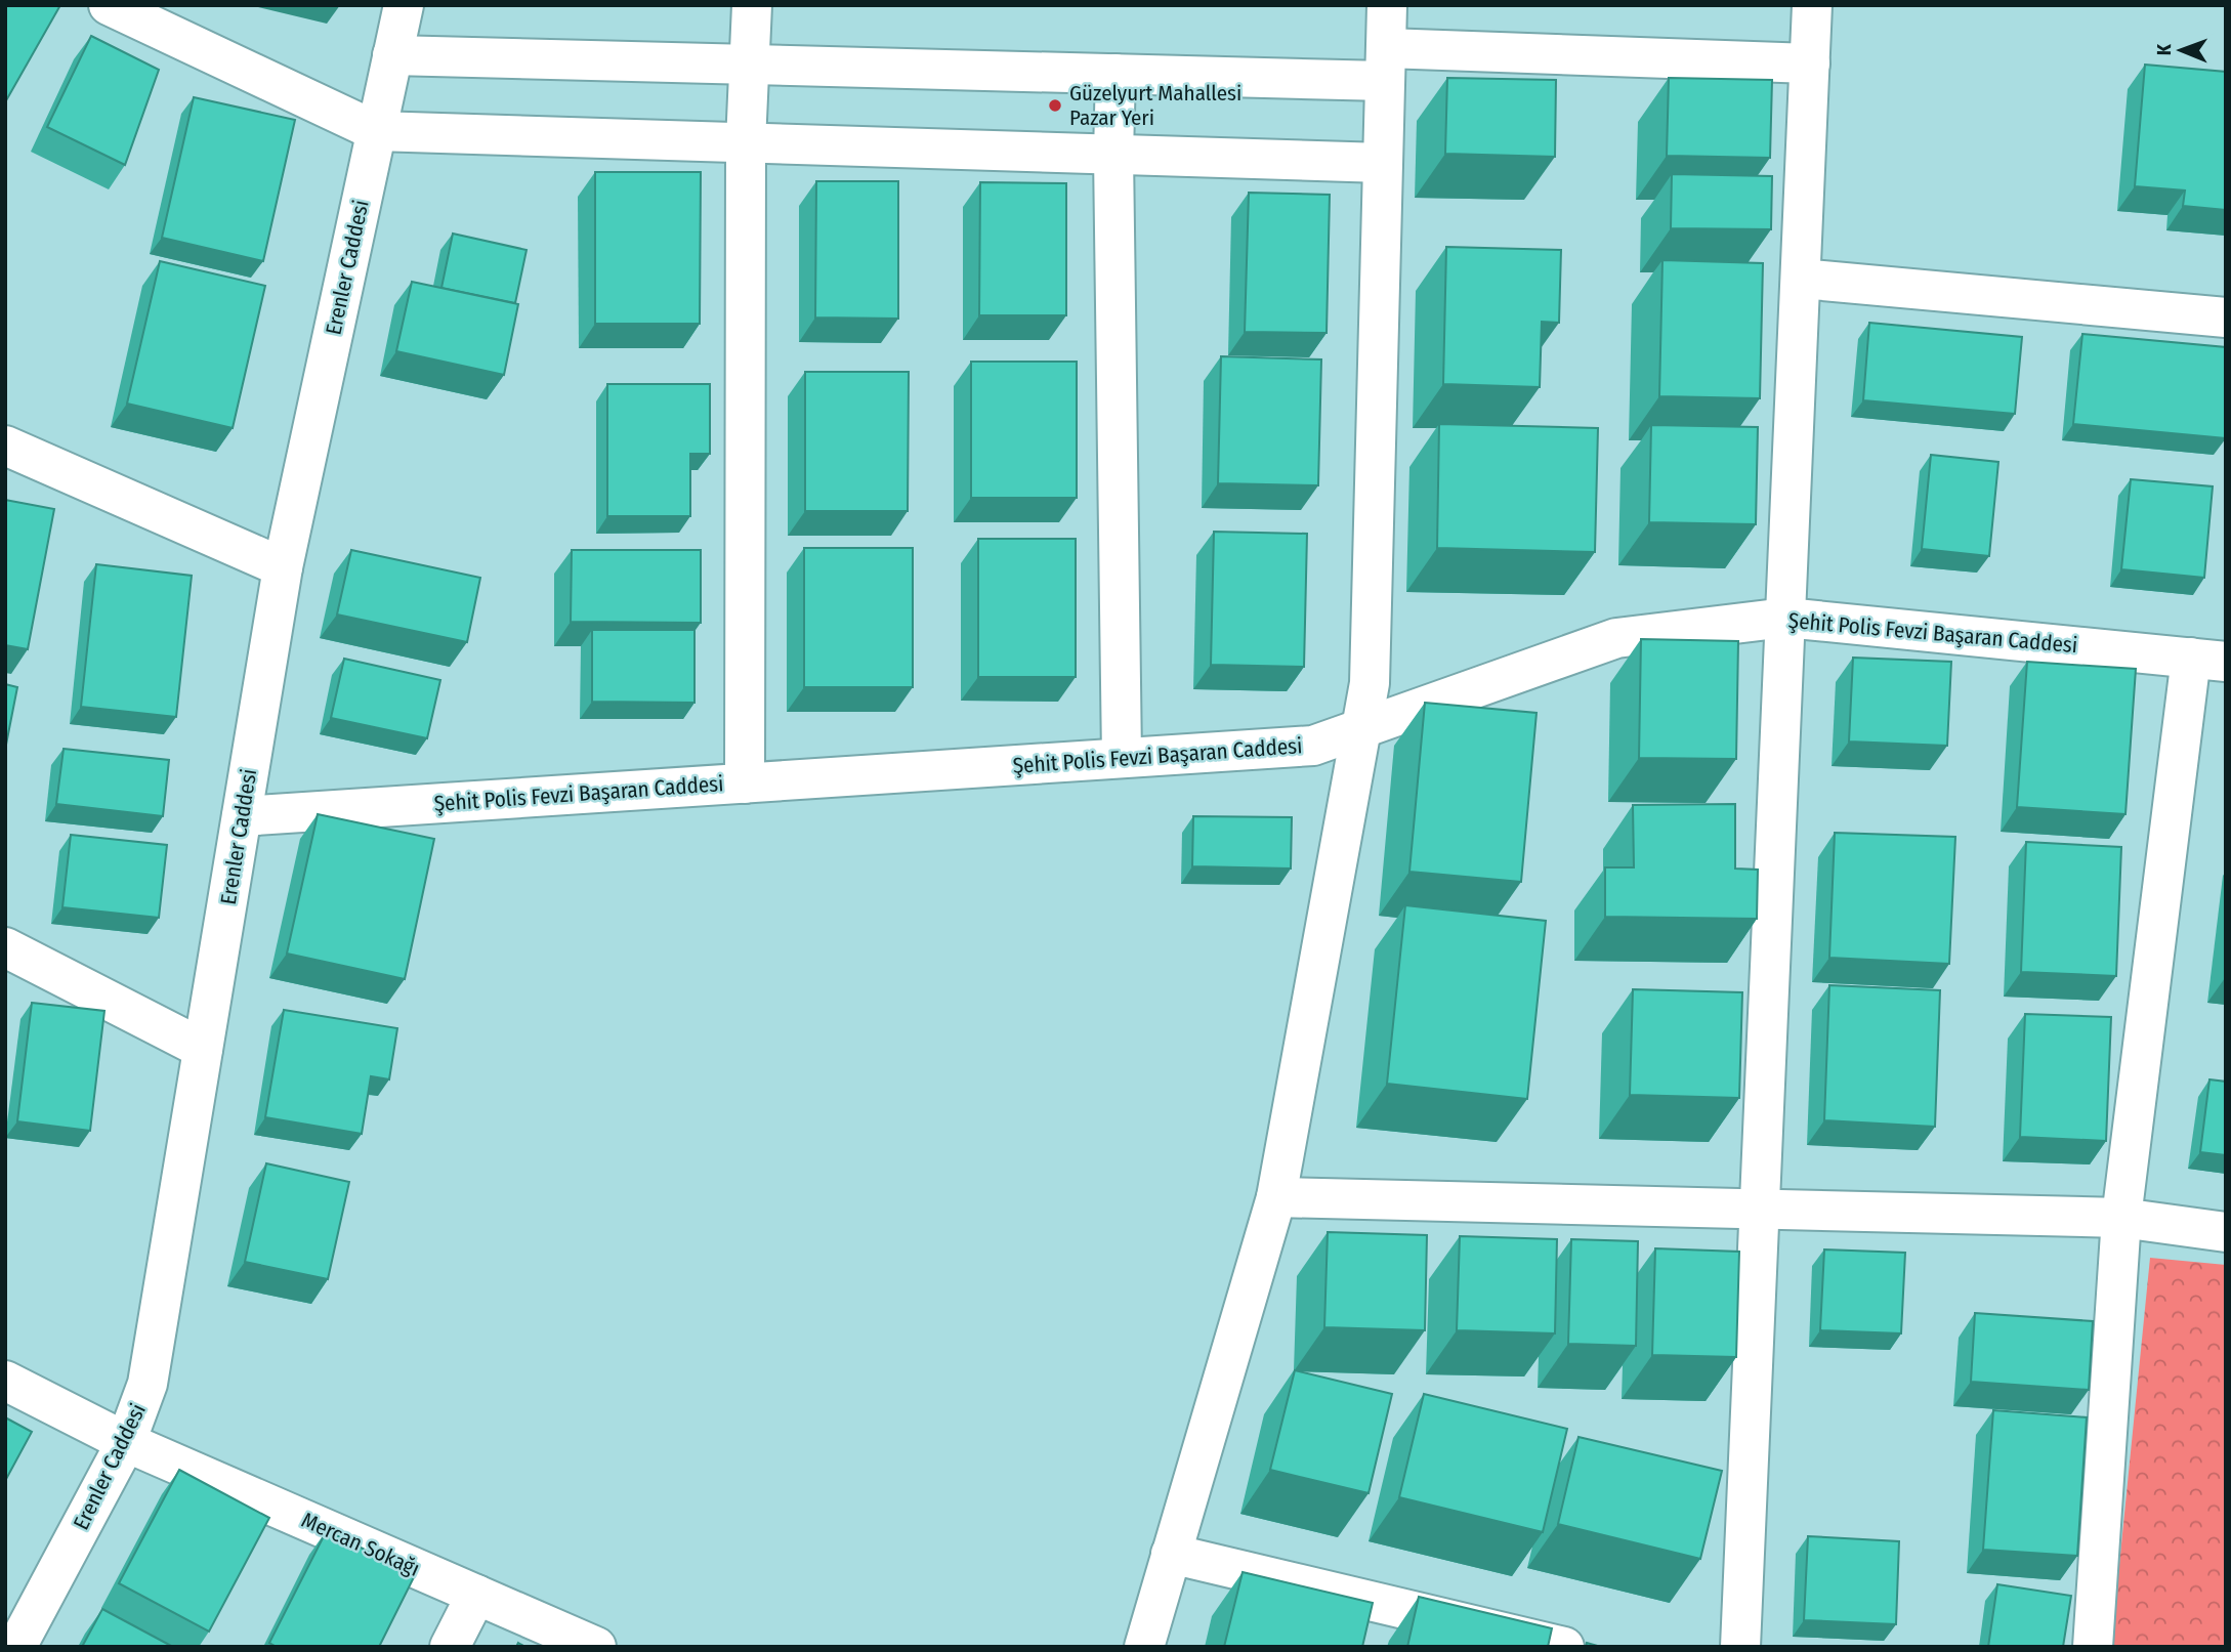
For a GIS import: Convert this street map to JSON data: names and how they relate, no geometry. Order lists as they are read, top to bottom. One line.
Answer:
{"streets":{"street":["Erenler Caddesi","Şehit Polis Fevzi Başaran Caddesi","Mercan Sokağı"]},"crossings":[["Erenler Caddesi","Şehit Polis Fevzi Başaran Caddesi"],["Erenler Caddesi","Mercan Sokağı"]],"places":["Güzelyurt Mahallesi Pazar Yeri"],"north":"left"}
